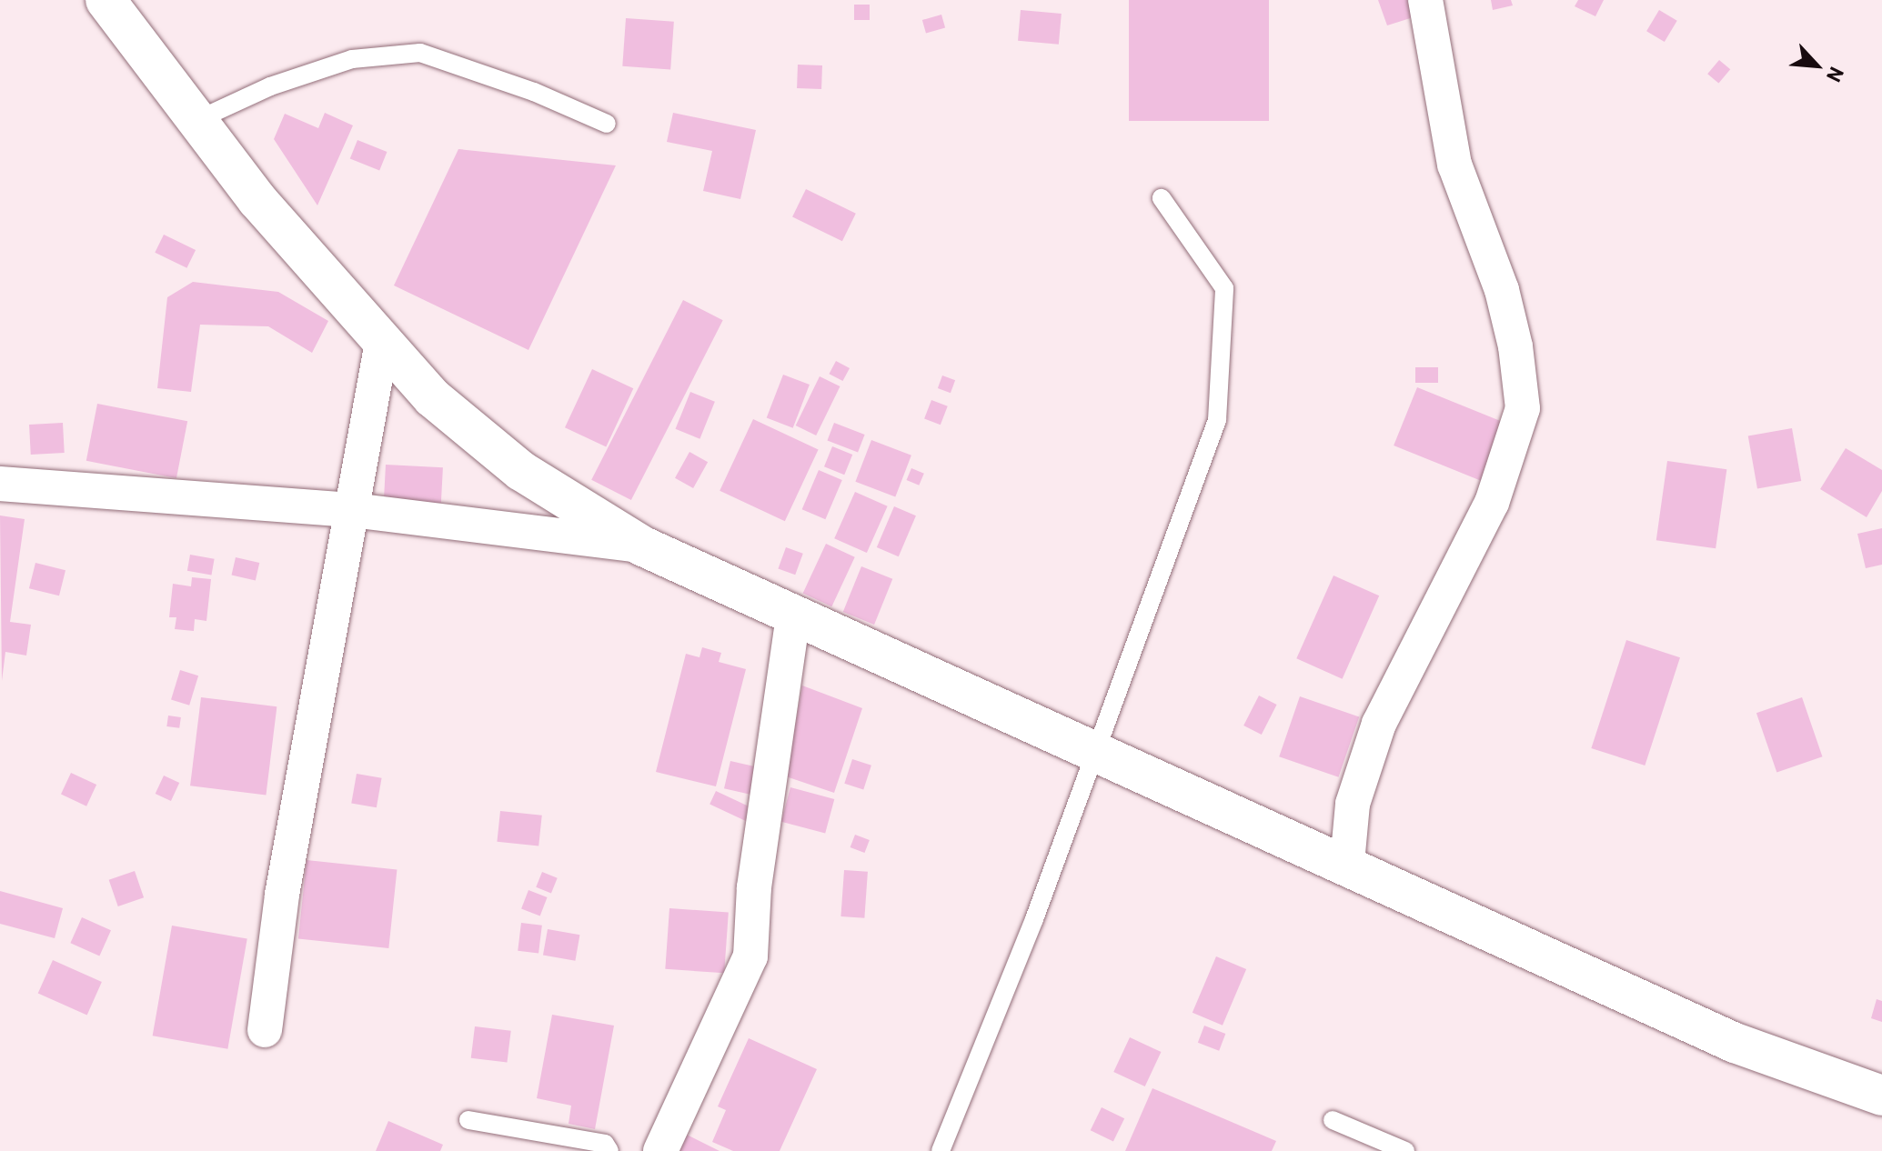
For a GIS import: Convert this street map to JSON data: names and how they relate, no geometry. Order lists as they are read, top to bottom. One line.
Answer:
{"north":"bottom right"}
